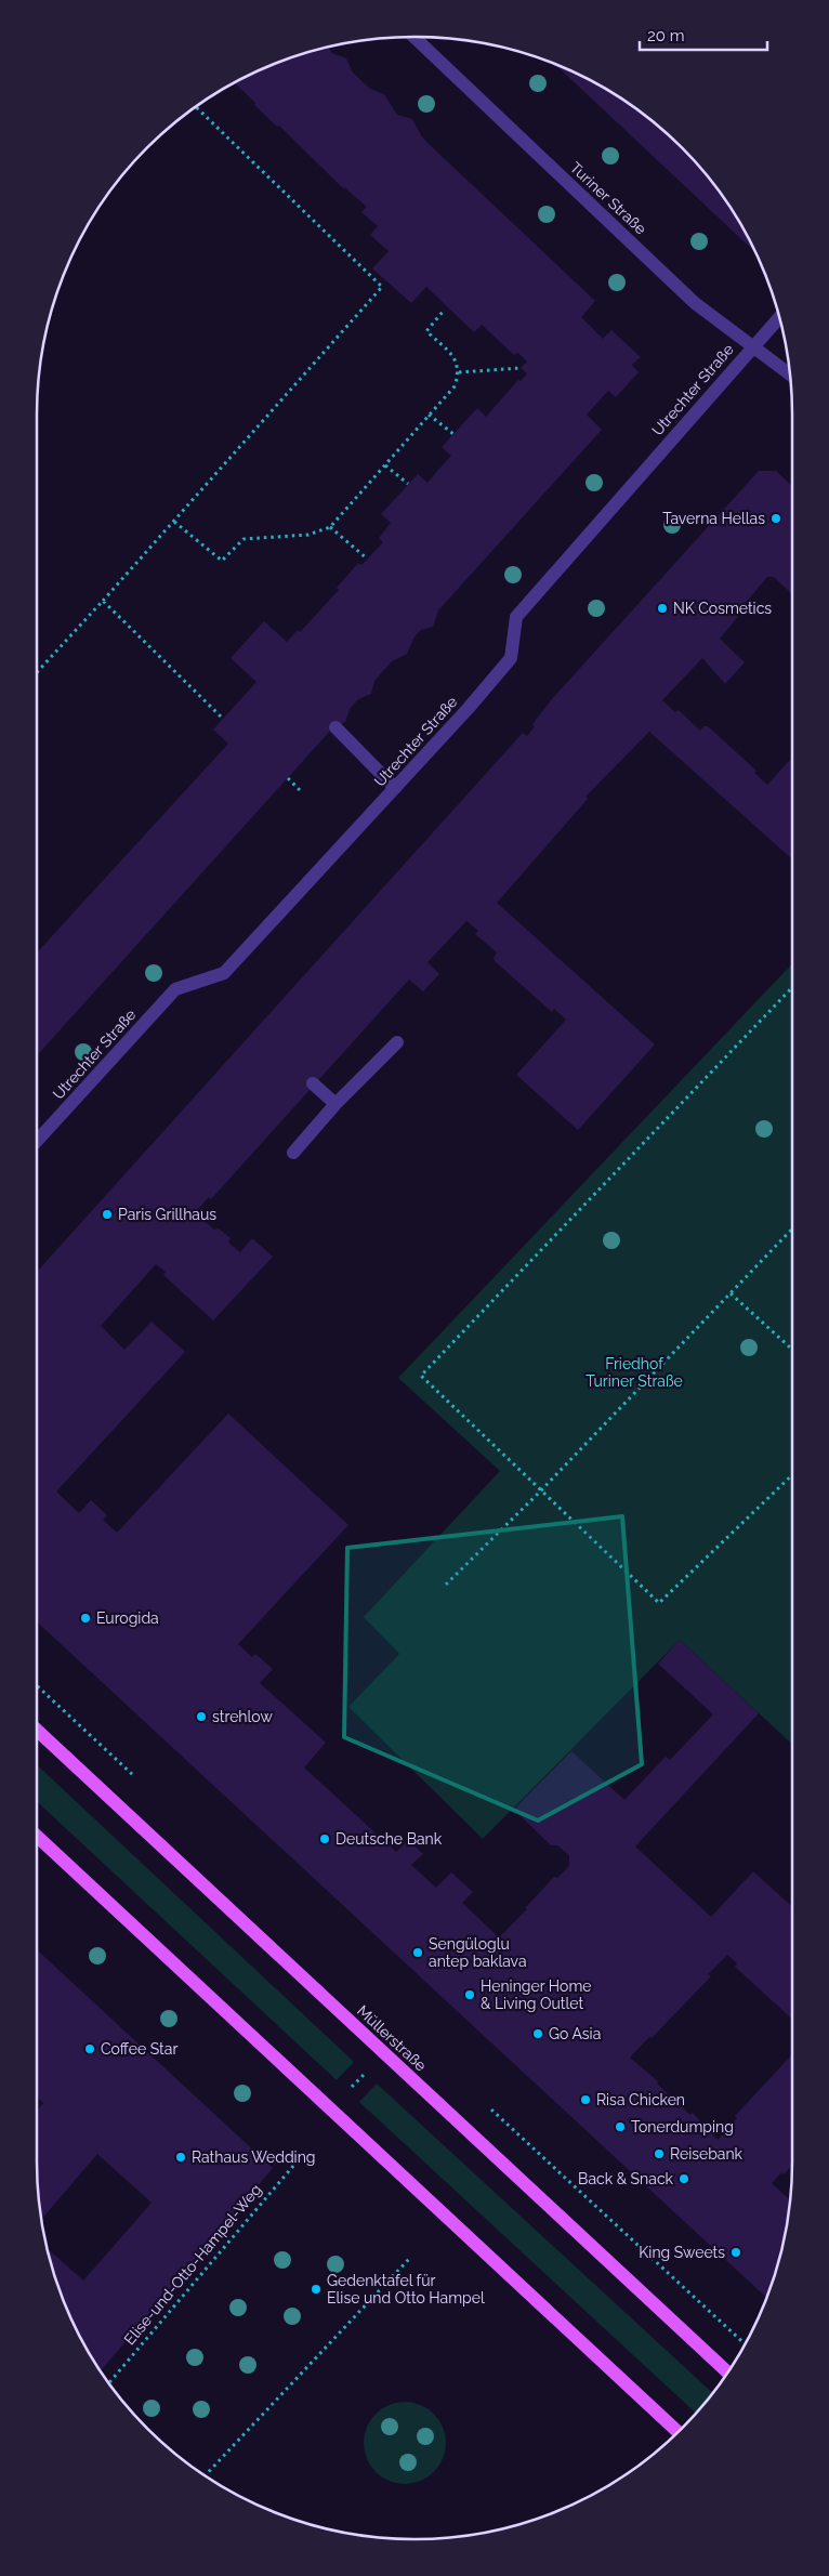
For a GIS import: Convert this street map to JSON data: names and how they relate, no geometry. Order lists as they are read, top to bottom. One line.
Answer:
{"streets":{"main road":["Müllerstraße"],"street":["Turiner Straße","Utrechter Straße"],"path":["Elise-und-Otto-Hampel-Weg"]},"crossings":[["Turiner Straße","Utrechter Straße"]],"parks":["Friedhof Turiner Straße"],"places":["Taverna Hellas","NK Cosmetics","Paris Grillhaus","Eurogida","strehlow","Deutsche Bank","Sengüloglu antep baklava","Heninger Home & Living Outlet","Go Asia","Coffee Star","Risa Chicken","Tonerdumping","Reisebank","Rathaus Wedding","Back & Snack","King Sweets","Gedenktafel für Elise und Otto Hampel"],"scale_bar":"20 m"}
